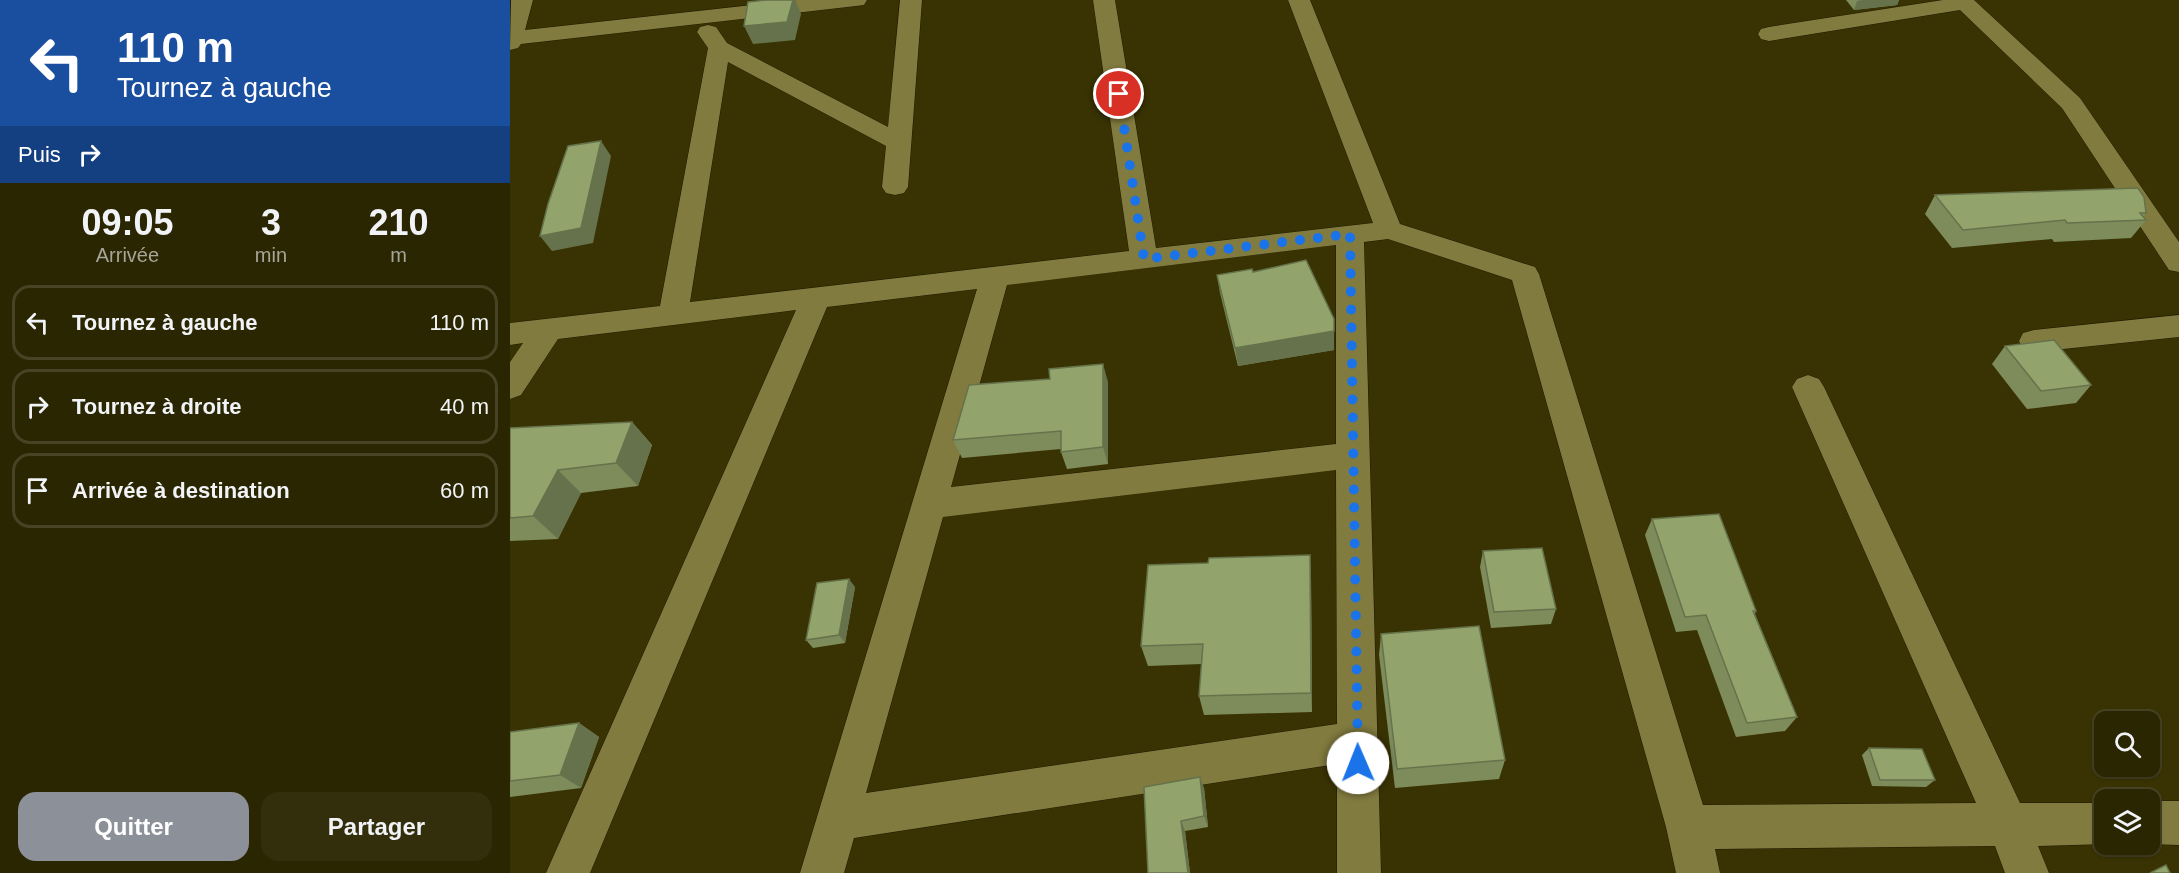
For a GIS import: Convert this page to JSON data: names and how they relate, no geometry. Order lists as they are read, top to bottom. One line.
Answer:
{"page":{"turn":["110 m","Tournez à gauche"],"then":"Puis","eta":["09:05","Arrivée","3","min","210","m"],"list":[{"name":"Tournez à gauche","value":"110 m"},{"name":"Tournez à droite","value":"40 m"},{"name":"Arrivée à destination","value":"60 m"}],"buttons":["Quitter","Partager"]}}
